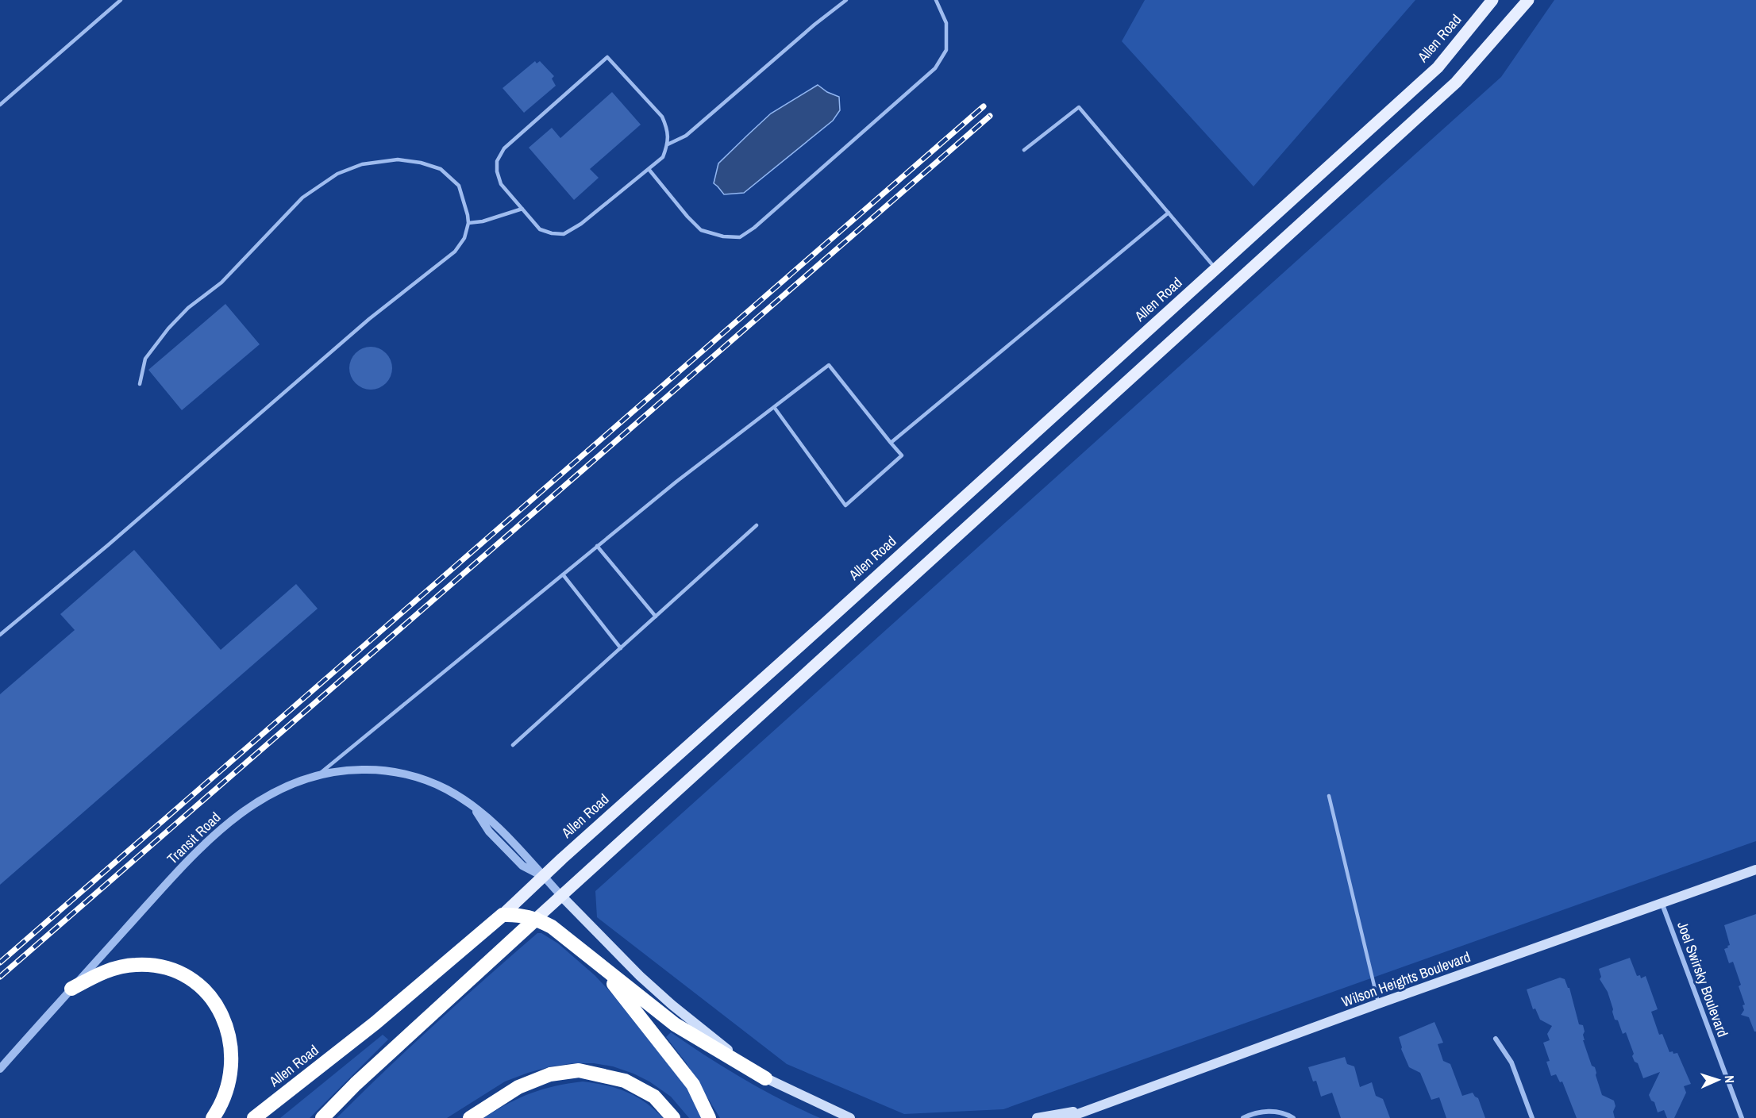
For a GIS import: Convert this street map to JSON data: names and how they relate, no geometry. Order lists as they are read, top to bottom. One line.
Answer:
{"streets":{"highway":["Allen Road"],"main road":["Wilson Heights Boulevard"],"street":["Transit Road","Joel Swirsky Boulevard"]},"crossings":[["Allen Road","Transit Road"],["Wilson Heights Boulevard","Joel Swirsky Boulevard"]],"north":"right"}
